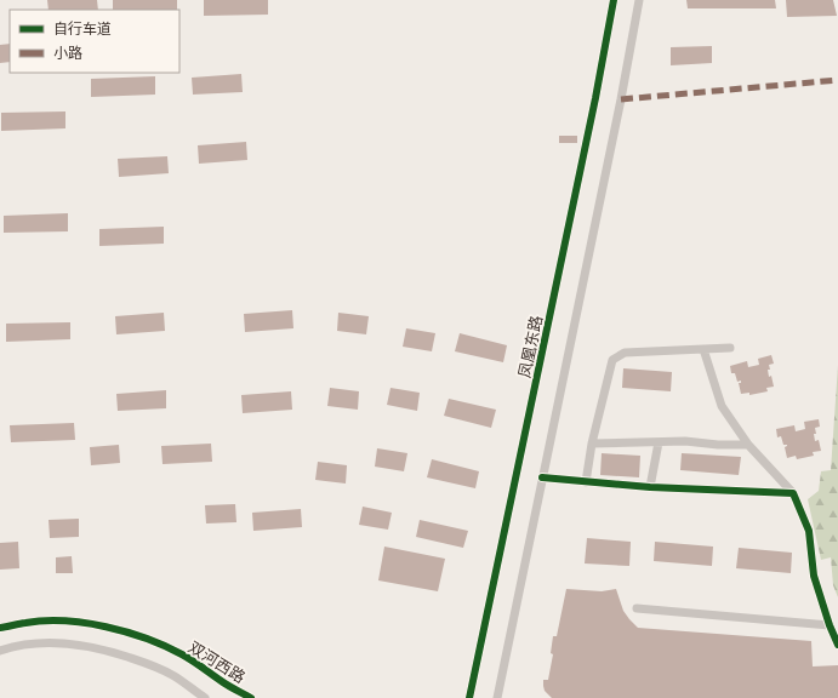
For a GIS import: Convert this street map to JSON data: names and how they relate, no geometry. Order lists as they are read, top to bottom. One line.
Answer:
{"streets":{"street":["凤凰东路","双河西路"]},"legend":["自行车道","小路"]}
